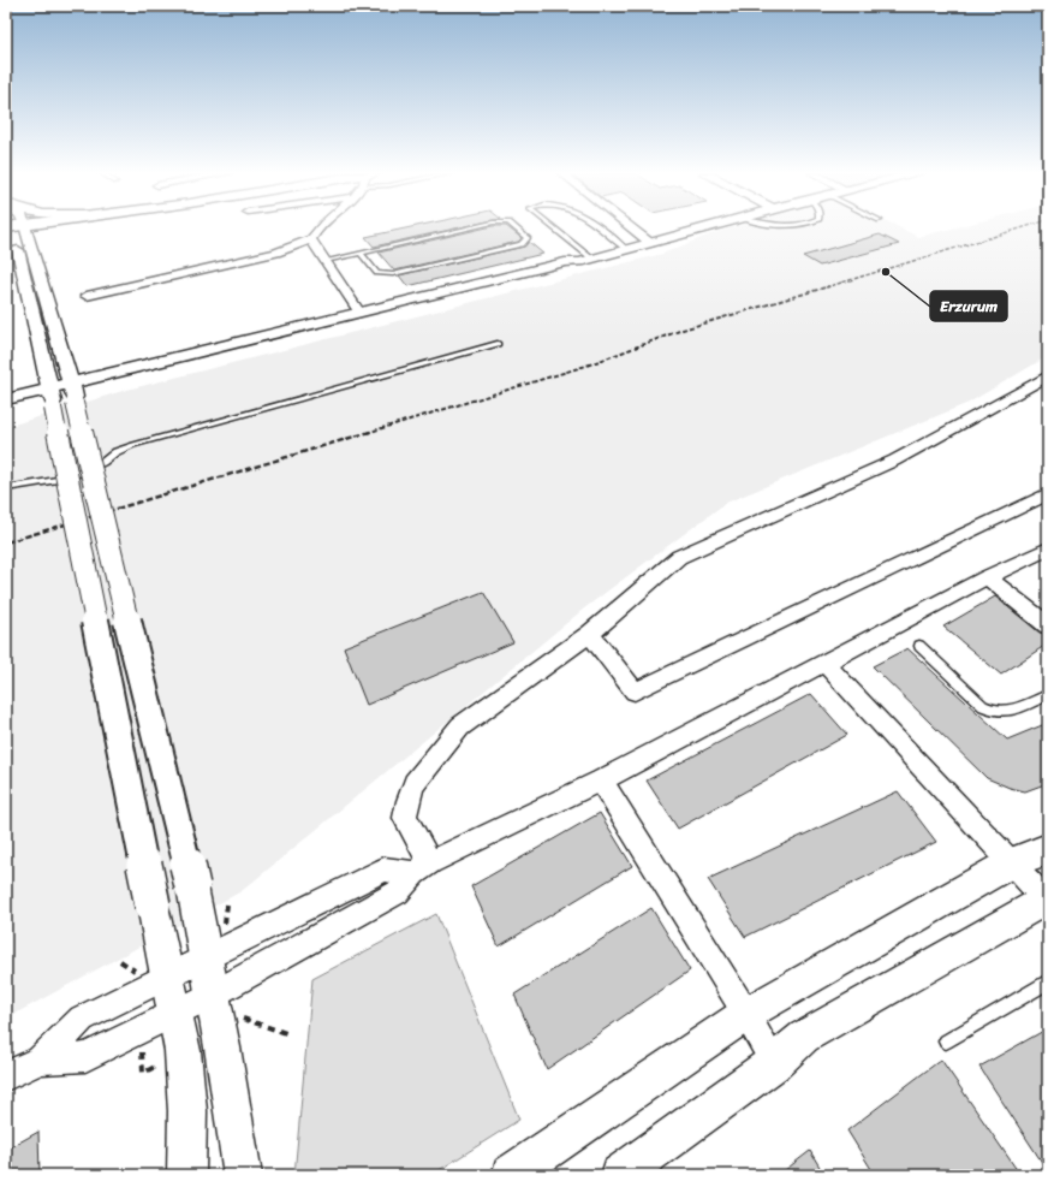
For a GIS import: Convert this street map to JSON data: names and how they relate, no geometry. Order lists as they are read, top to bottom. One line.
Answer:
{"places":["Erzurum"]}
